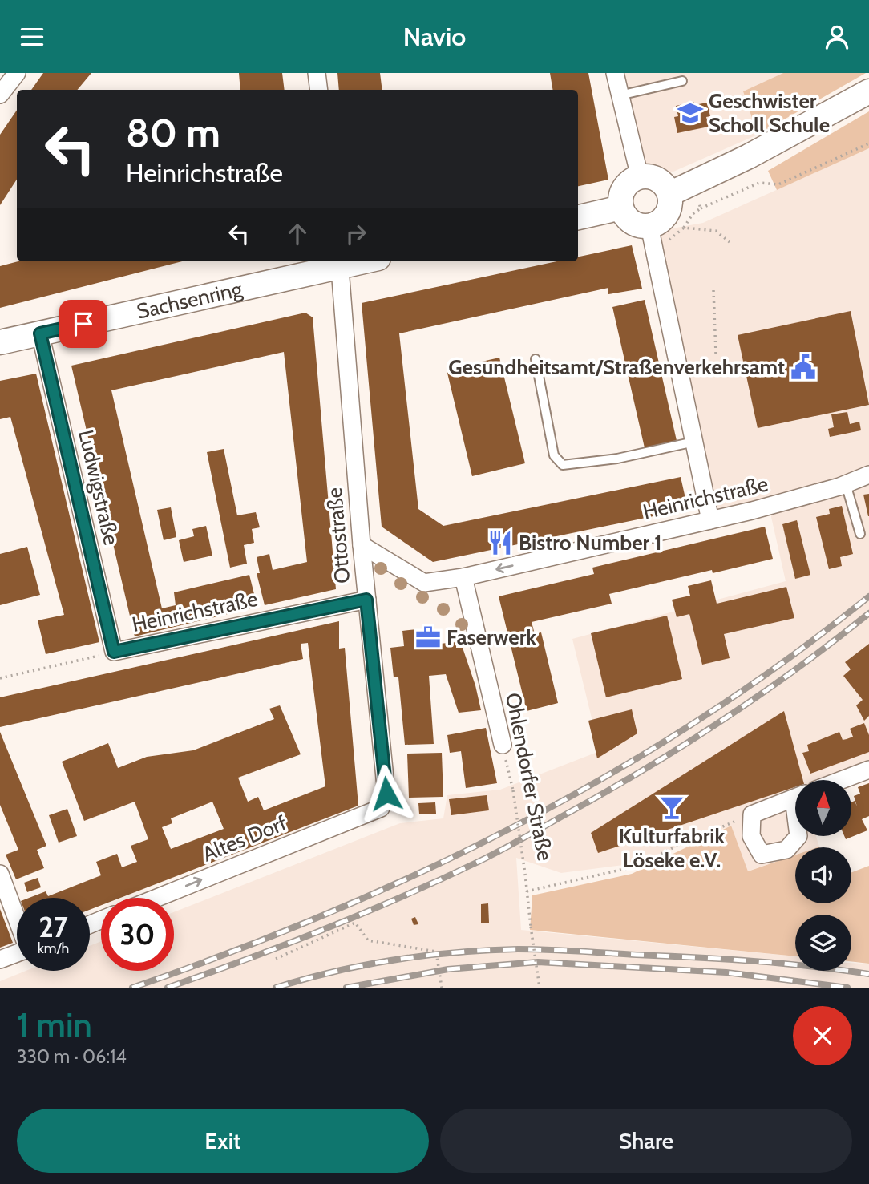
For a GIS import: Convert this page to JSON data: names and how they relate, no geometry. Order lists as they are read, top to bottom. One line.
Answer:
{"streets":{"street":["Sachsenring","Ludwigstraße","Heinrichstraße","Ottostraße","Ohlendorfer Straße","Altes Dorf"]},"crossings":[["Sachsenring","Ludwigstraße"],["Sachsenring","Ottostraße"],["Ludwigstraße","Heinrichstraße"],["Heinrichstraße","Ottostraße"],["Heinrichstraße","Ohlendorfer Straße"],["Ottostraße","Altes Dorf"]],"one_way":["Altes Dorf"],"places":{"school or university":["Geschwister Scholl Schule"],"public building":["Gesundheitsamt/Straßenverkehrsamt"],"restaurant":["Bistro Number 1"],"office":["Faserwerk"],"bar":["Kulturfabrik Löseke e.V."]},"north":"top","page":{"header":"Navio","turn":["80 m","Heinrichstraße"],"speed":"27 km/h","limit":"30","heading":["1 min","330 m · 06:14"],"buttons":["Exit","Share"]}}
